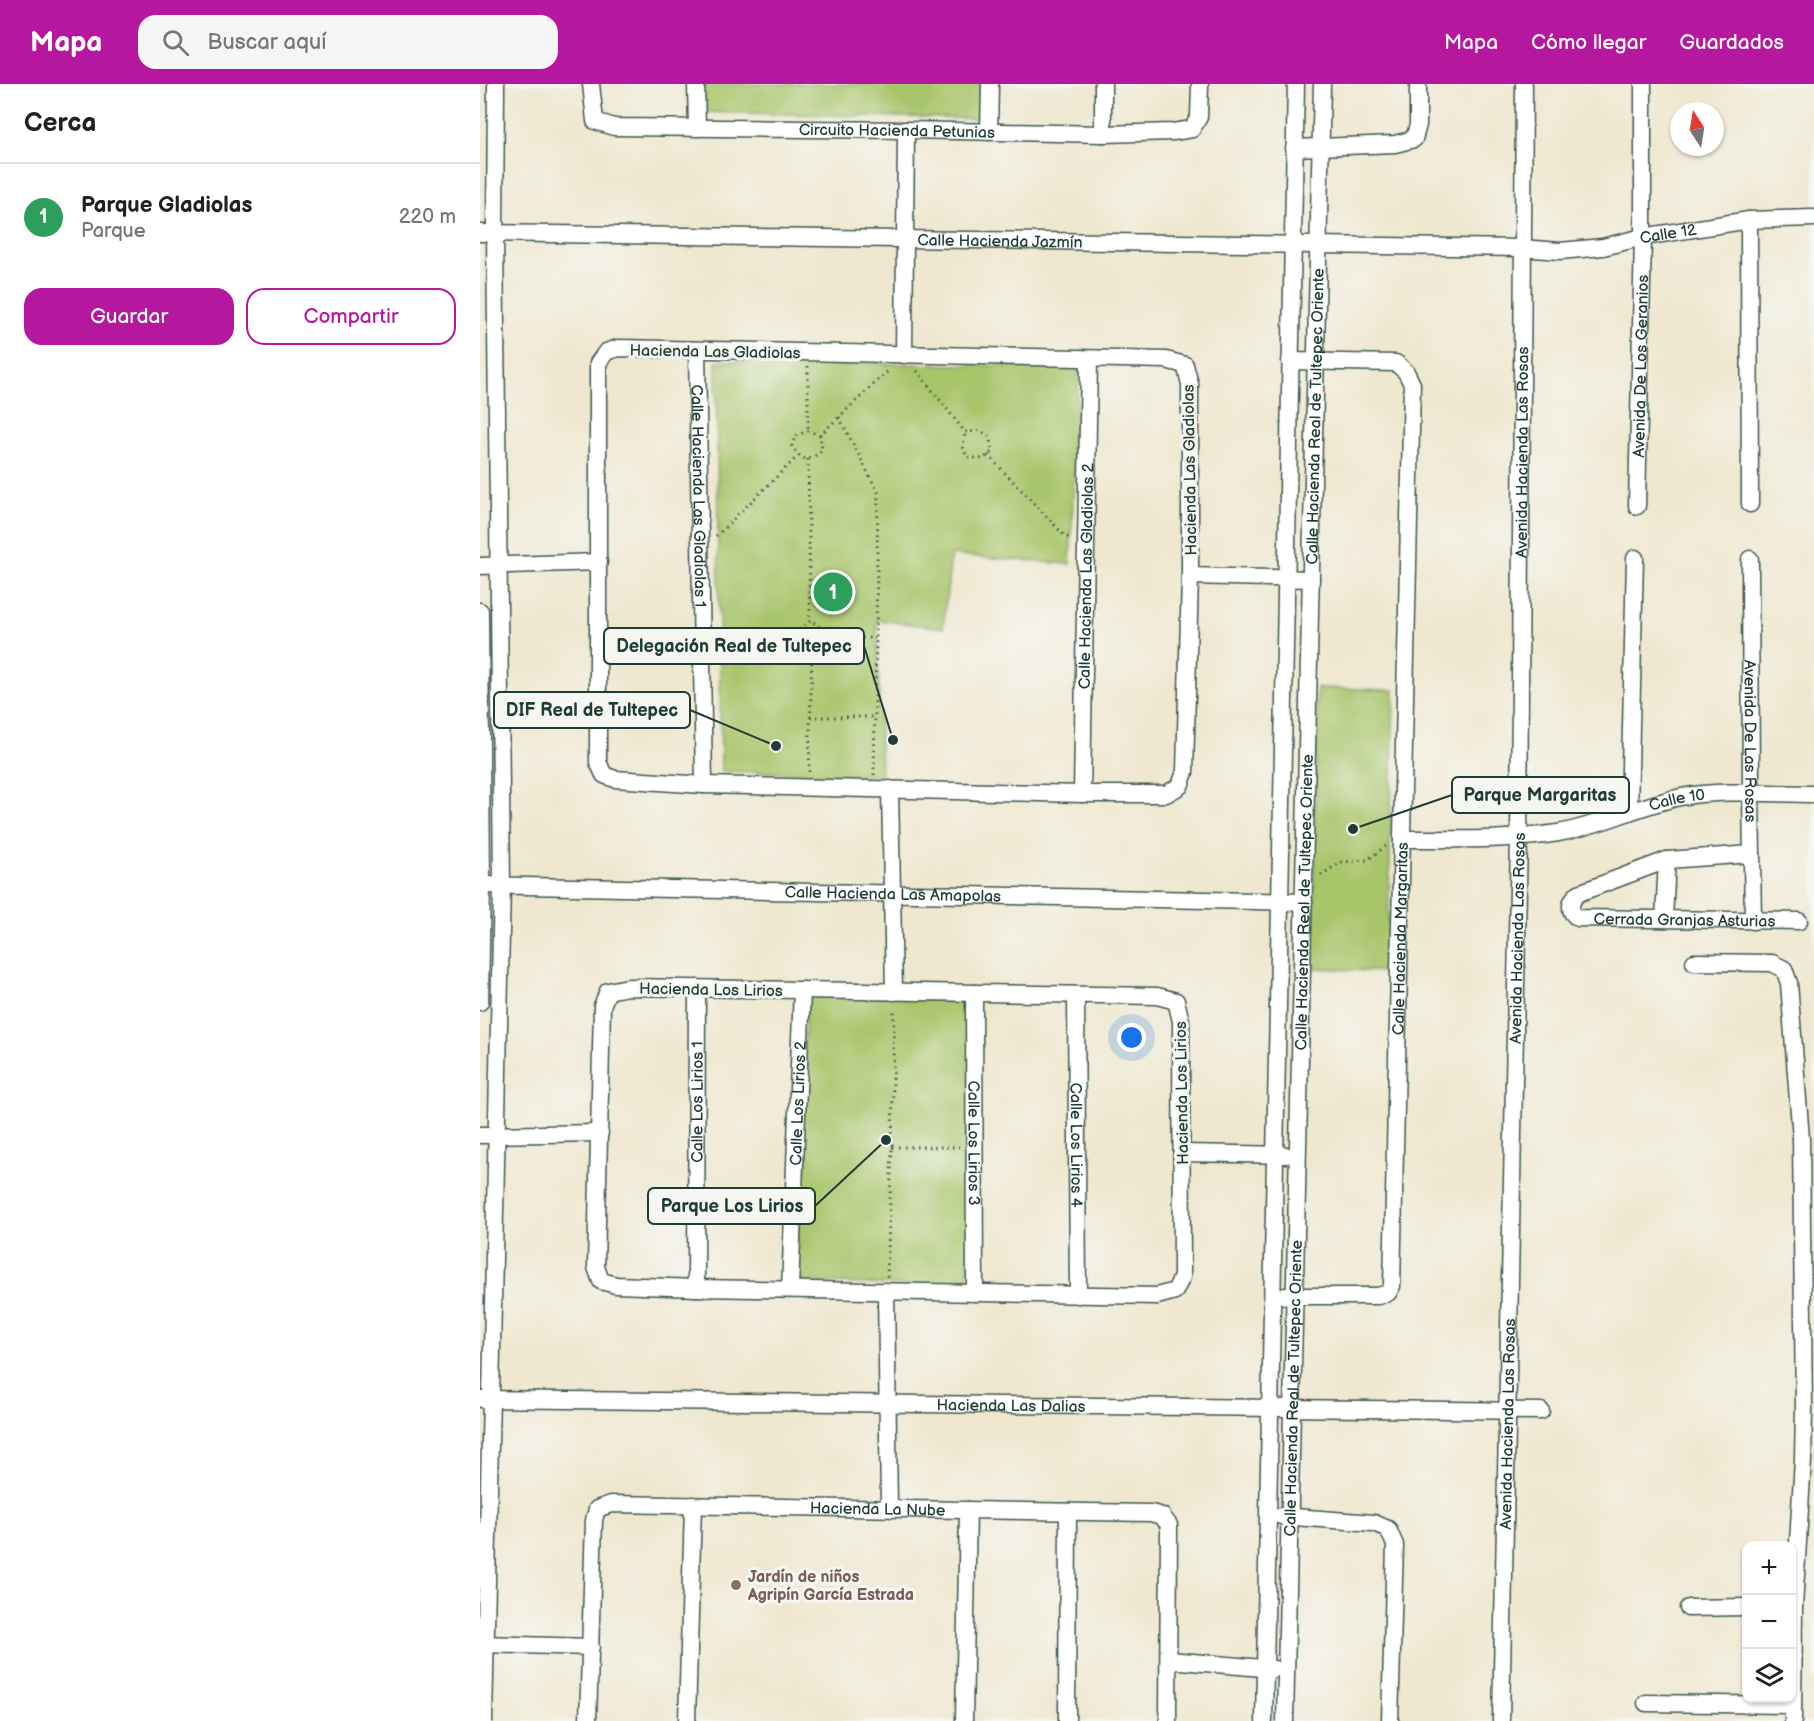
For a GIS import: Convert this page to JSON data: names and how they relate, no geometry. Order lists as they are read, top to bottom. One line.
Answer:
{"streets":{"street":["Circuito Hacienda Petunias","Calle 12","Calle Hacienda Jazmín","Hacienda Las Gladiolas","Avenida De Los Geranios","Calle Hacienda Real de Tultepec Oriente","Avenida Hacienda Las Rosas","Calle Hacienda Las Gladiolas 1","Calle Hacienda Las Gladiolas 2","Avenida De Las Rosas","Calle 10","Calle Hacienda Las Amapolas","Cerrada Granjas Asturias","Calle Hacienda Margaritas","Hacienda Los Lirios","Calle Los Lirios 1","Calle Los Lirios 2","Calle Los Lirios 3","Calle Los Lirios 4","Hacienda Las Dalias","Hacienda La Nube"]},"crossings":[["Calle 12","Calle Hacienda Jazmín"],["Calle 12","Avenida De Los Geranios"],["Calle 12","Avenida Hacienda Las Rosas"],["Calle Hacienda Jazmín","Calle Hacienda Real de Tultepec Oriente"],["Calle Hacienda Jazmín","Avenida Hacienda Las Rosas"],["Hacienda Las Gladiolas","Calle Hacienda Las Gladiolas 1"],["Hacienda Las Gladiolas","Calle Hacienda Las Gladiolas 2"],["Calle Hacienda Real de Tultepec Oriente","Calle Hacienda Las Amapolas"],["Calle Hacienda Real de Tultepec Oriente","Calle Hacienda Margaritas"],["Calle Hacienda Real de Tultepec Oriente","Hacienda Las Dalias"],["Avenida Hacienda Las Rosas","Calle 10"],["Avenida Hacienda Las Rosas","Hacienda Las Dalias"],["Avenida De Las Rosas","Calle 10"],["Avenida De Las Rosas","Cerrada Granjas Asturias"],["Calle 10","Calle Hacienda Margaritas"],["Hacienda Los Lirios","Calle Los Lirios 1"],["Hacienda Los Lirios","Calle Los Lirios 2"],["Hacienda Los Lirios","Calle Los Lirios 3"],["Hacienda Los Lirios","Calle Los Lirios 4"]],"places":["Delegación Real de Tultepec","DIF Real de Tultepec","Parque Margaritas","Parque Los Lirios","Jardín de niños Agripín García Estrada"],"north":"top","page":{"header":"Mapa","search":"Buscar aquí","nav":["Mapa","Cómo llegar","Guardados"],"heading":"Cerca","list":[{"mark":"1","name":"Parque Gladiolas","note":"Parque","value":"220 m"}],"buttons":["Guardar","Compartir"],"pins":"1","map_buttons":["+","−"]}}
